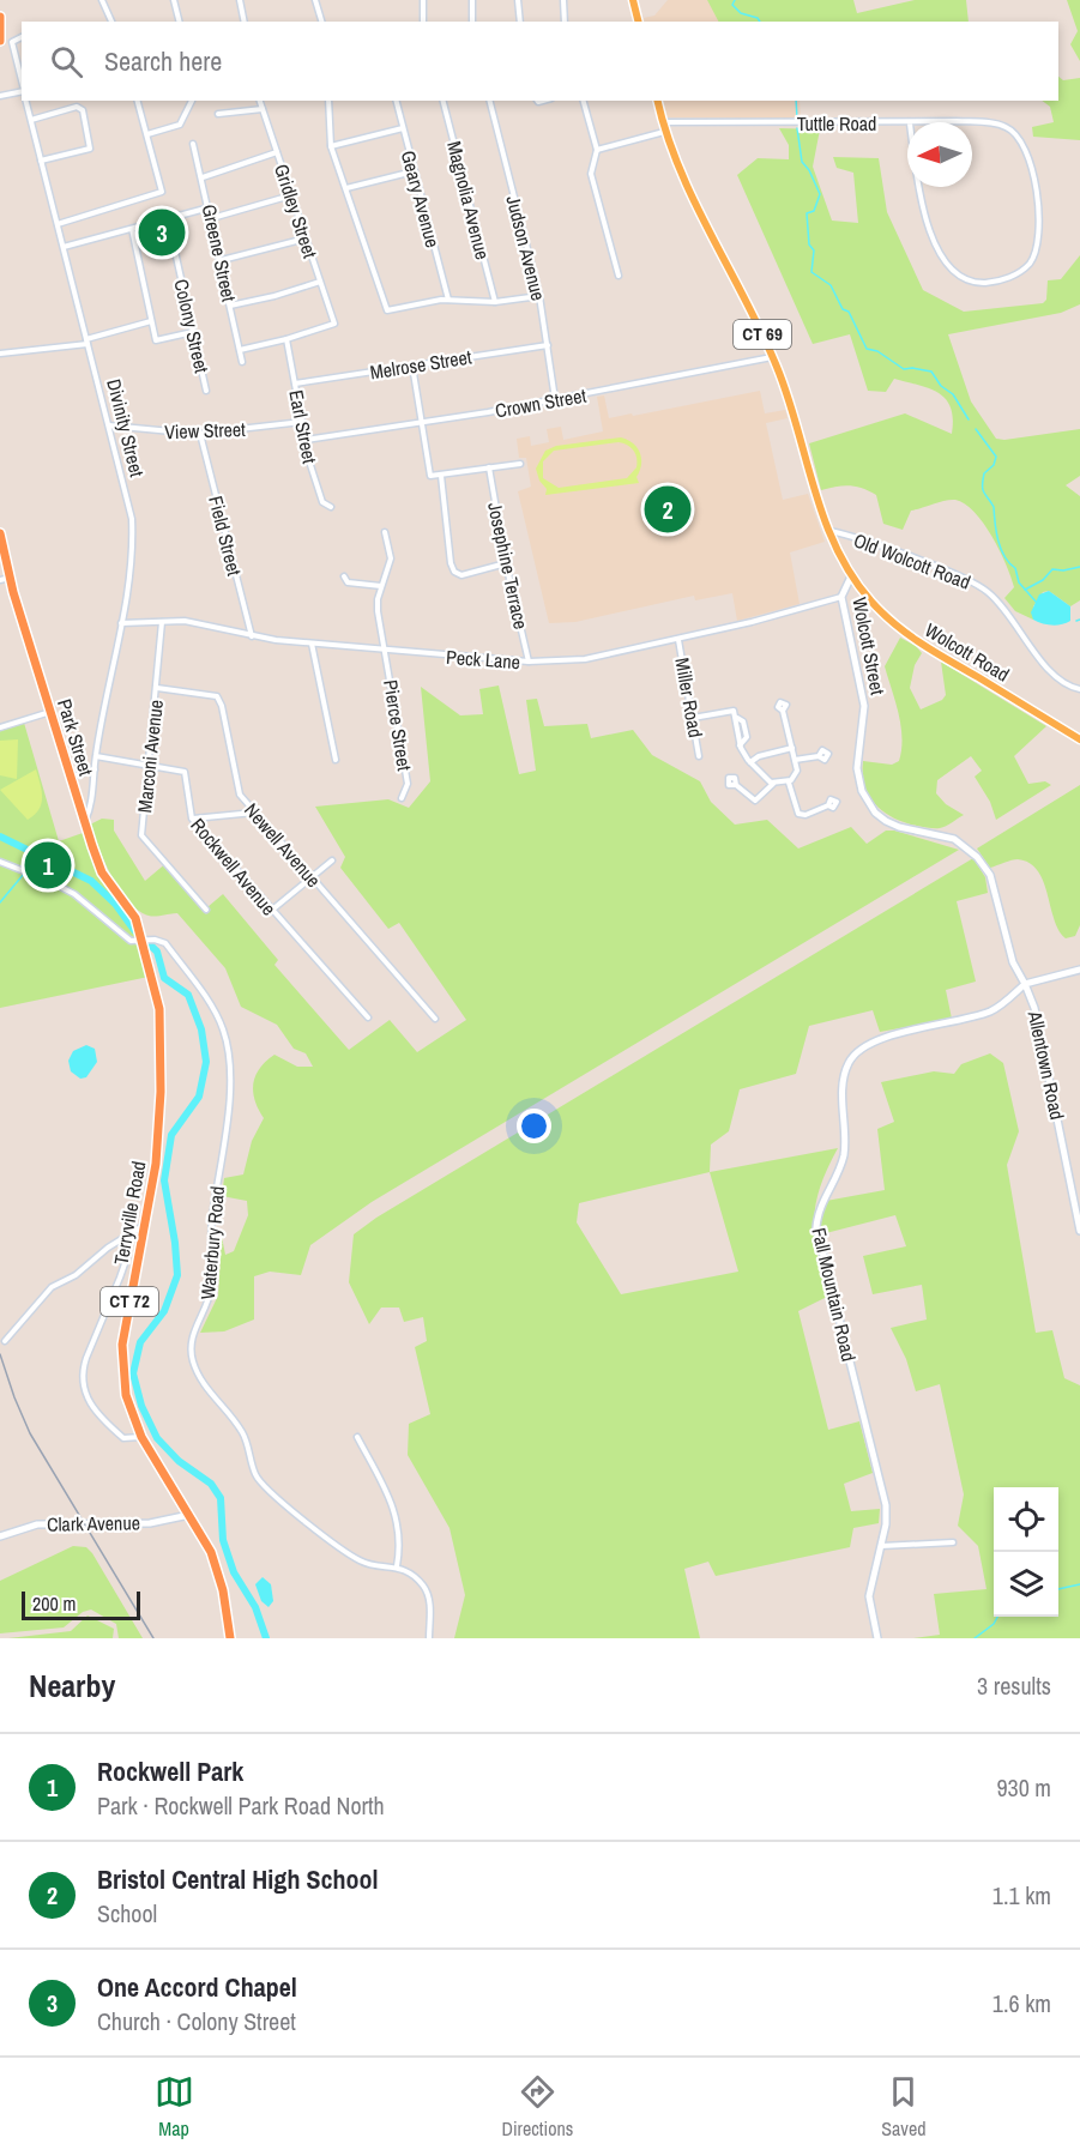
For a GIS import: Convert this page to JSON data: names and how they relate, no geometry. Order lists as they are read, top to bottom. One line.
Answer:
{"streets":{"highway":["Park Street","Terryville Road","CT 72"],"main road":["CT 69","Wolcott Street","Wolcott Road","Allentown Road","Fall Mountain Road","Clark Avenue"],"street":["Tuttle Road","Geary Avenue","Magnolia Avenue","Gridley Street","Judson Avenue","Greene Street","Colony Street","Melrose Street","Crown Street","Earl Street","Divinity Street","View Street","Field Street","Old Wolcott Road","Josephine Terrace","Peck Lane","Miller Road","Pierce Street","Marconi Avenue","Newell Avenue","Rockwell Avenue","Waterbury Road"]},"crossings":[["Tuttle Road","Wolcott Street"],["Gridley Street","Earl Street"],["Judson Avenue","Melrose Street"],["Judson Avenue","Crown Street"],["Melrose Street","Earl Street"],["Crown Street","Earl Street"],["Crown Street","Wolcott Street"],["Earl Street","View Street"],["Divinity Street","View Street"],["Divinity Street","Peck Lane"],["Divinity Street","Park Street"],["Divinity Street","Rockwell Avenue"],["View Street","Field Street"],["Field Street","Peck Lane"],["Old Wolcott Road","Wolcott Street"],["Josephine Terrace","Peck Lane"],["Wolcott Street","Wolcott Road"],["Wolcott Street","Peck Lane"],["Wolcott Street","Allentown Road"],["Wolcott Street","Fall Mountain Road"],["Peck Lane","Miller Road"],["Peck Lane","Pierce Street"],["Peck Lane","Marconi Avenue"],["Park Street","Terryville Road"],["Park Street","Waterbury Road"],["Marconi Avenue","Newell Avenue"],["Marconi Avenue","Rockwell Avenue"],["Allentown Road","Fall Mountain Road"],["Terryville Road","Waterbury Road"],["Terryville Road","Clark Avenue"]],"scale_bar":"200 m","north":"left","page":{"search":"Search here","pins":["3","2","1"],"scale":"200 m","heading":["Nearby","3 results"],"list":[{"mark":"1","name":"Rockwell Park","note":"Park · Rockwell Park Road North","value":"930 m"},{"mark":"2","name":"Bristol Central High School","note":"School","value":"1.1 km"},{"mark":"3","name":"One Accord Chapel","note":"Church · Colony Street","value":"1.6 km"}],"nav":["Map","Directions","Saved"]}}
